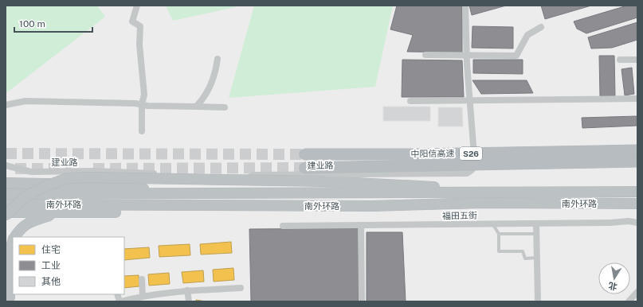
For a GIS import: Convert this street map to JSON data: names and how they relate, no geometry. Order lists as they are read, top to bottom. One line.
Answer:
{"streets":{"highway":["中阳信高速","S26","南外环路"],"street":["建业路","福田五街"]},"legend":["住宅","工业","其他"],"scale_bar":"100 m","north":"bottom"}
